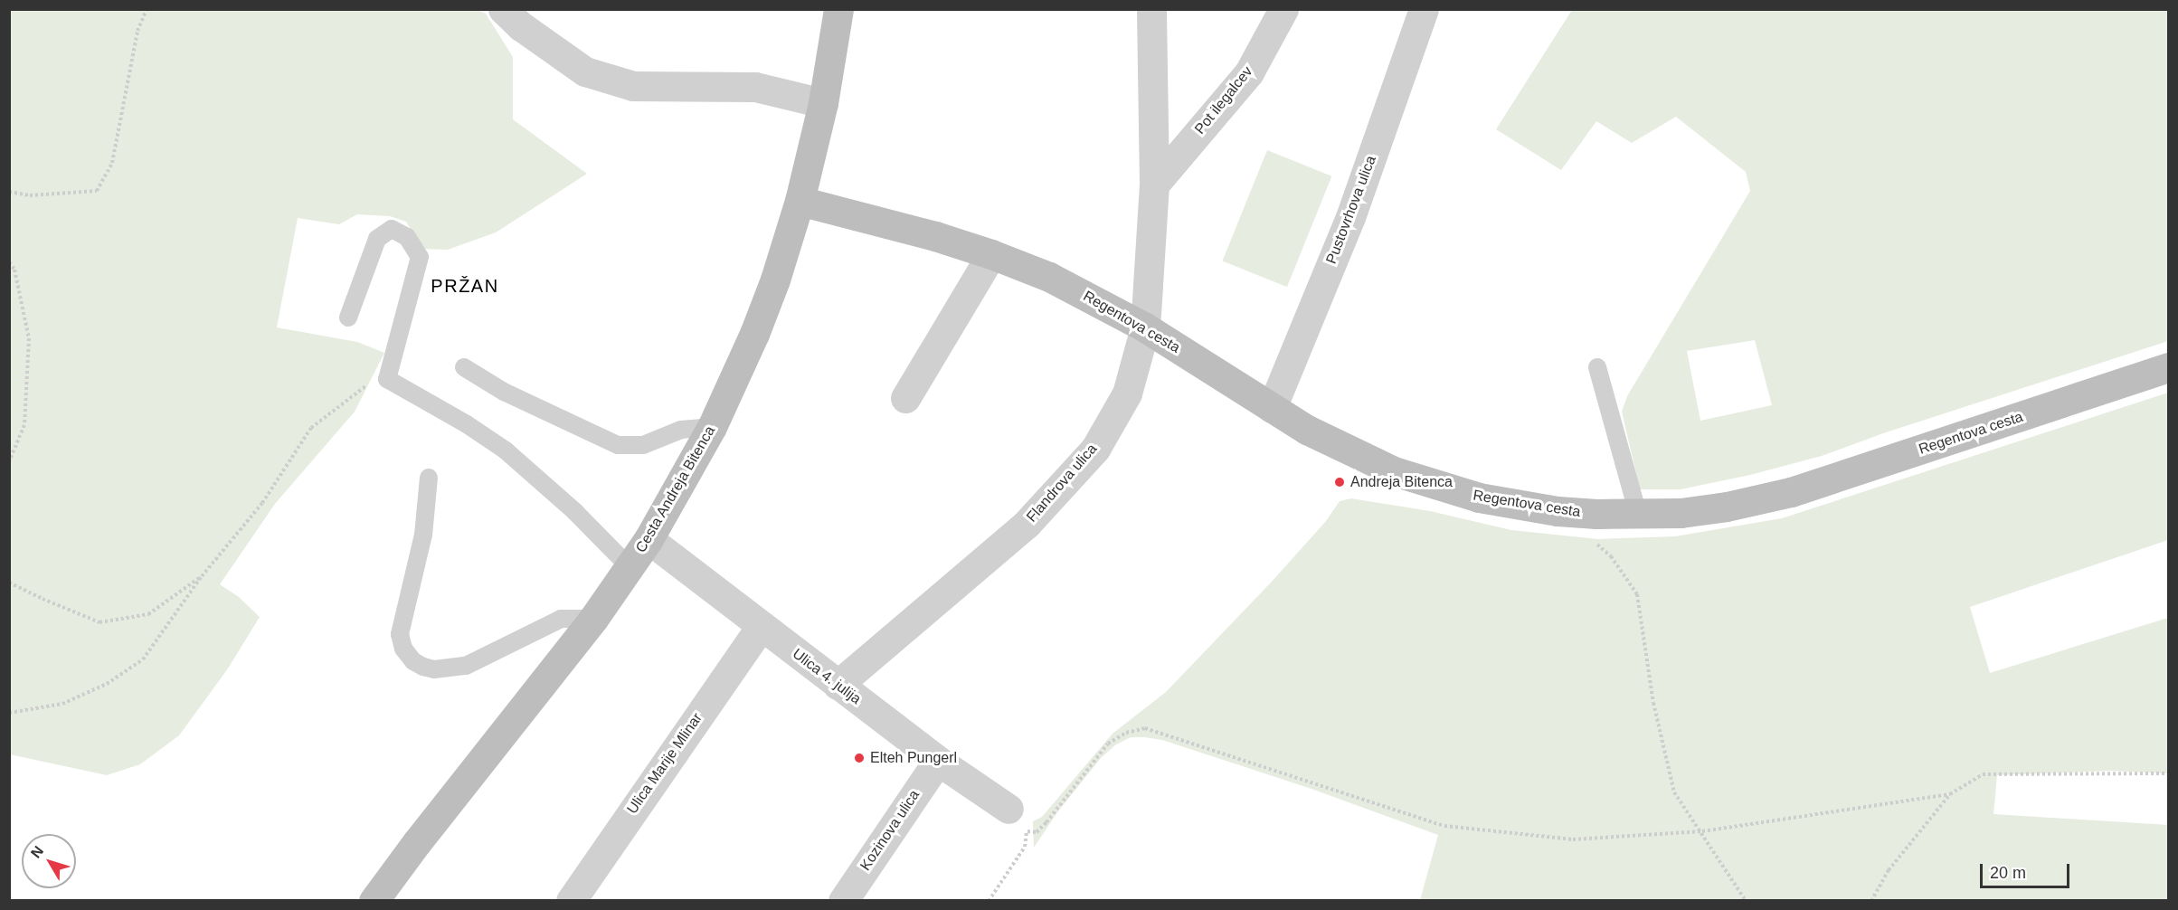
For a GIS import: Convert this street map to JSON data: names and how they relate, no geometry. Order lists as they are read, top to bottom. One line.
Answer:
{"streets":{"street":["Pot ilegalcev","Pustovrhova ulica","Regentova cesta","Flandrova ulica","Cesta Andreja Bitenca","Ulica 4. julija","Ulica Marije Mlinar","Kozinova ulica"]},"crossings":[["Pot ilegalcev","Flandrova ulica"],["Pustovrhova ulica","Regentova cesta"],["Regentova cesta","Flandrova ulica"],["Regentova cesta","Cesta Andreja Bitenca"],["Flandrova ulica","Ulica 4. julija"],["Cesta Andreja Bitenca","Ulica 4. julija"],["Ulica 4. julija","Ulica Marije Mlinar"],["Ulica 4. julija","Kozinova ulica"]],"districts":["PRŽAN"],"places":["Andreja Bitenca","Elteh Pungerl"],"scale_bar":"20 m","north":"top left"}
